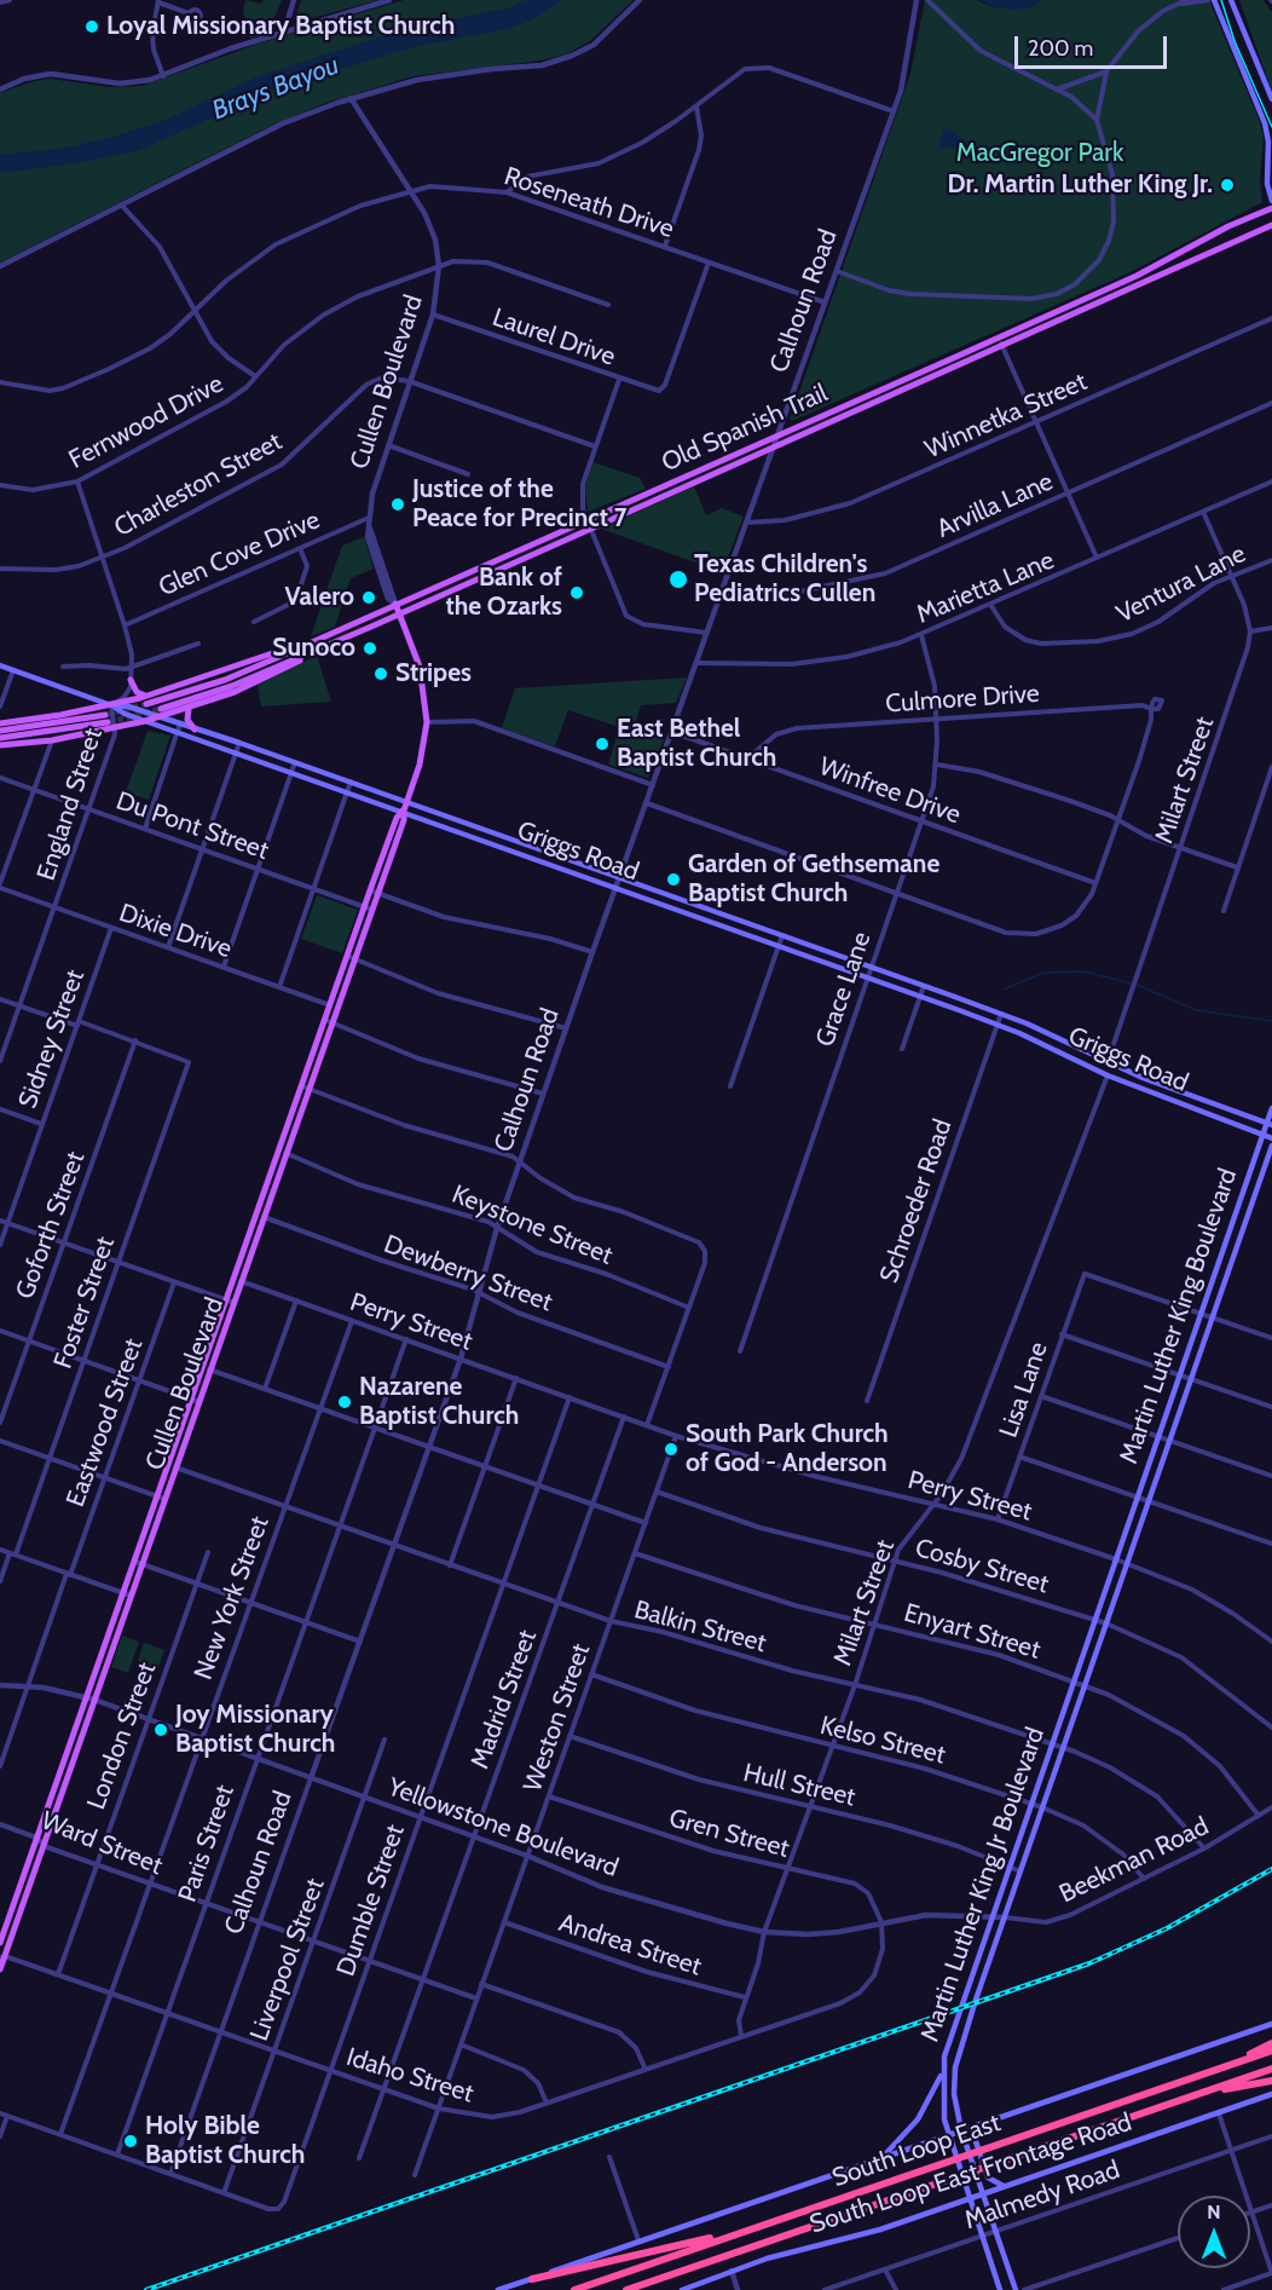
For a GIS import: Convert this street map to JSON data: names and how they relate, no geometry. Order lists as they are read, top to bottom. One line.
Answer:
{"streets":{"highway":["South Loop East"],"main road":["Cullen Boulevard","Old Spanish Trail","Griggs Road","Martin Luther King Boulevard","Martin Luther King Jr Boulevard","South Loop East Frontage Road"],"street":["Roseneath Drive","Calhoun Road","Laurel Drive","Winnetka Street","Fernwood Drive","Charleston Street","Arvilla Lane","Glen Cove Drive","Ventura Lane","Marietta Lane","Culmore Drive","Milart Street","Winfree Drive","England Street","Du Pont Street","Dixie Drive","Grace Lane","Sidney Street","Schroeder Road","Goforth Street","Keystone Street","Dewberry Street","Foster Street","Perry Street","Lisa Lane","Eastwood Street","Cosby Street","New York Street","Balkin Street","Enyart Street","Madrid Street","Weston Street","London Street","Kelso Street","Hull Street","Yellowstone Boulevard","Gren Street","Ward Street","Paris Street","Beekman Road","Dumble Street","Andrea Street","Liverpool Street","Idaho Street","Malmedy Road"]},"crossings":[["Roseneath Drive","Calhoun Road"],["Roseneath Drive","Laurel Drive"],["Roseneath Drive","Cullen Boulevard"],["Calhoun Road","Winnetka Street"],["Calhoun Road","Old Spanish Trail"],["Calhoun Road","Arvilla Lane"],["Calhoun Road","Marietta Lane"],["Calhoun Road","Winfree Drive"],["Calhoun Road","Griggs Road"],["Calhoun Road","Keystone Street"],["Calhoun Road","Dewberry Street"],["Calhoun Road","Perry Street"],["Calhoun Road","Balkin Street"],["Calhoun Road","Yellowstone Boulevard"],["Calhoun Road","Ward Street"],["Calhoun Road","Idaho Street"],["Laurel Drive","Cullen Boulevard"],["Cullen Boulevard","Fernwood Drive"],["Cullen Boulevard","Old Spanish Trail"],["Cullen Boulevard","Charleston Street"],["Cullen Boulevard","Glen Cove Drive"],["Cullen Boulevard","Du Pont Street"],["Cullen Boulevard","Griggs Road"],["Cullen Boulevard","Dixie Drive"],["Cullen Boulevard","Keystone Street"],["Cullen Boulevard","Dewberry Street"],["Cullen Boulevard","Perry Street"],["Cullen Boulevard","Balkin Street"],["Cullen Boulevard","Yellowstone Boulevard"],["Cullen Boulevard","Ward Street"],["Cullen Boulevard","Idaho Street"],["Old Spanish Trail","England Street"],["Old Spanish Trail","Griggs Road"],["Ventura Lane","Marietta Lane"],["Ventura Lane","Milart Street"],["Marietta Lane","Milart Street"],["Marietta Lane","Grace Lane"],["Culmore Drive","Winfree Drive"],["Culmore Drive","Grace Lane"],["Milart Street","Griggs Road"],["Milart Street","Perry Street"],["Milart Street","Cosby Street"],["Milart Street","Balkin Street"],["Milart Street","Enyart Street"],["Milart Street","Kelso Street"],["Milart Street","Hull Street"],["Milart Street","Yellowstone Boulevard"],["Milart Street","Gren Street"],["Milart Street","Andrea Street"],["Milart Street","Idaho Street"],["Winfree Drive","Grace Lane"],["England Street","Du Pont Street"],["England Street","Griggs Road"],["England Street","Dixie Drive"],["Griggs Road","Grace Lane"],["Griggs Road","Schroeder Road"],["Griggs Road","Martin Luther King Boulevard"],["Dixie Drive","Sidney Street"],["Goforth Street","Foster Street"],["Martin Luther King Boulevard","Perry Street"],["Martin Luther King Boulevard","Lisa Lane"],["Martin Luther King Boulevard","Martin Luther King Jr Boulevard"],["Perry Street","Lisa Lane"],["Perry Street","New York Street"],["Perry Street","Madrid Street"],["Perry Street","Weston Street"],["Perry Street","Paris Street"],["Perry Street","Martin Luther King Jr Boulevard"],["Perry Street","Dumble Street"],["Eastwood Street","Yellowstone Boulevard"],["Cosby Street","Weston Street"],["Cosby Street","Martin Luther King Jr Boulevard"],["New York Street","Balkin Street"],["New York Street","Yellowstone Boulevard"],["New York Street","Ward Street"],["New York Street","Idaho Street"],["Balkin Street","Madrid Street"],["Balkin Street","Weston Street"],["Balkin Street","Paris Street"],["Balkin Street","Beekman Road"],["Balkin Street","Martin Luther King Jr Boulevard"],["Balkin Street","Dumble Street"],["Enyart Street","Weston Street"],["Enyart Street","Beekman Road"],["Enyart Street","Martin Luther King Jr Boulevard"],["Madrid Street","Yellowstone Boulevard"],["Madrid Street","Ward Street"],["Madrid Street","Idaho Street"],["Weston Street","Kelso Street"],["Weston Street","Hull Street"],["Weston Street","Yellowstone Boulevard"],["Weston Street","Gren Street"],["Weston Street","Ward Street"],["Weston Street","Andrea Street"],["Weston Street","Idaho Street"],["London Street","Yellowstone Boulevard"],["London Street","Ward Street"],["London Street","Idaho Street"],["Kelso Street","Beekman Road"],["Kelso Street","Martin Luther King Jr Boulevard"],["Hull Street","Martin Luther King Jr Boulevard"],["Yellowstone Boulevard","Gren Street"],["Yellowstone Boulevard","Paris Street"],["Yellowstone Boulevard","Beekman Road"],["Yellowstone Boulevard","Martin Luther King Jr Boulevard"],["Yellowstone Boulevard","Dumble Street"],["Yellowstone Boulevard","Liverpool Street"],["Yellowstone Boulevard","Idaho Street"],["Gren Street","Idaho Street"],["Ward Street","Paris Street"],["Ward Street","Dumble Street"],["Ward Street","Liverpool Street"],["Paris Street","Idaho Street"],["Beekman Road","Martin Luther King Jr Boulevard"],["Martin Luther King Jr Boulevard","South Loop East Frontage Road"],["Martin Luther King Jr Boulevard","Malmedy Road"],["Dumble Street","Liverpool Street"],["Dumble Street","Idaho Street"],["Liverpool Street","Idaho Street"]],"water":["Brays Bayou"],"parks":["MacGregor Park"],"places":["Loyal Missionary Baptist Church","Dr. Martin Luther King Jr.","Justice of the Peace for Precinct 7","Texas Children's Pediatrics Cullen","Bank of the Ozarks","Valero","Sunoco","Stripes","East Bethel Baptist Church","Garden of Gethsemane Baptist Church","Nazarene Baptist Church","South Park Church of God - Anderson","Joy Missionary Baptist Church","Holy Bible Baptist Church"],"scale_bar":"200 m","north":"top"}
